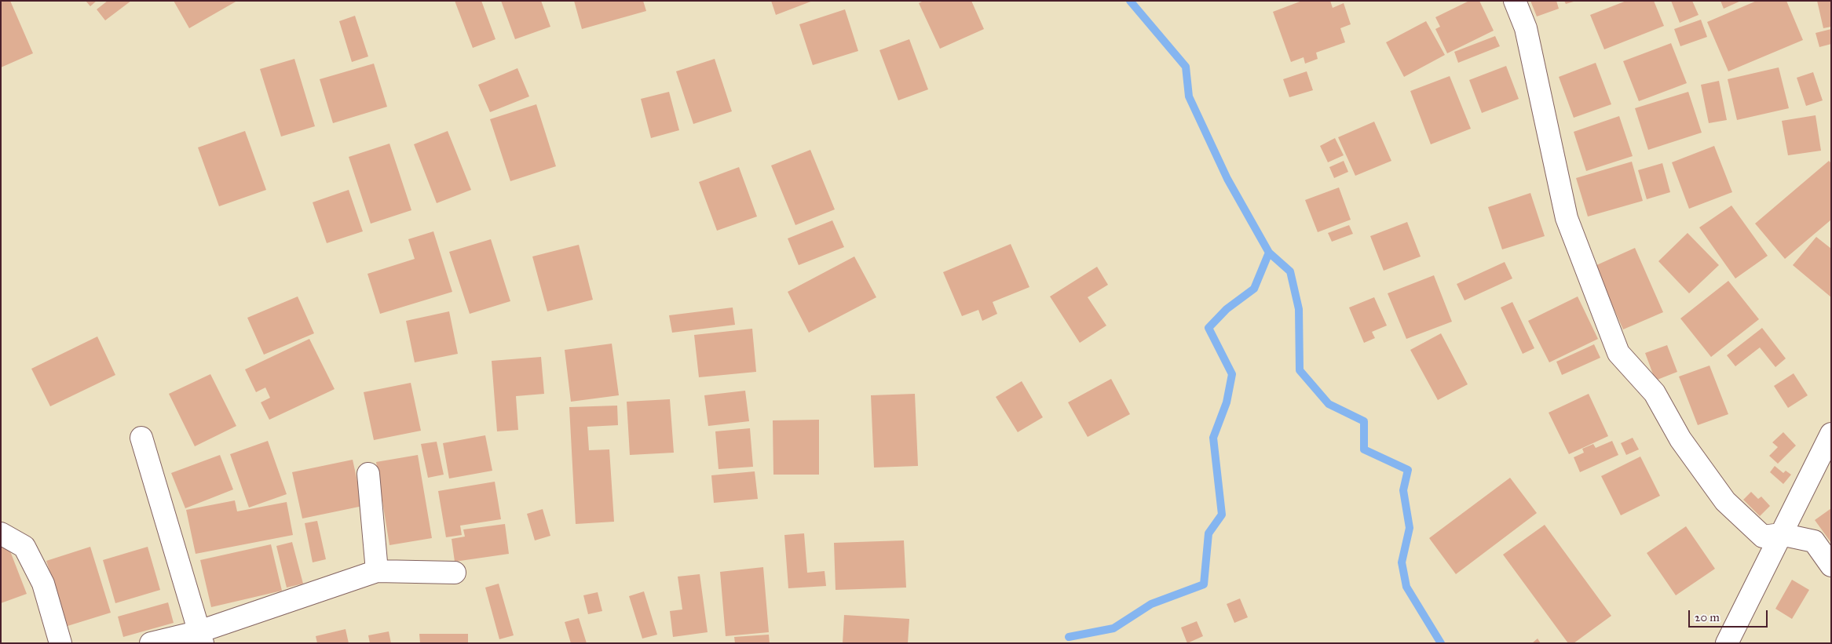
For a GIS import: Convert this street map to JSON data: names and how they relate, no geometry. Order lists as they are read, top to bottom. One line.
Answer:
{"scale_bar":"20 m"}
